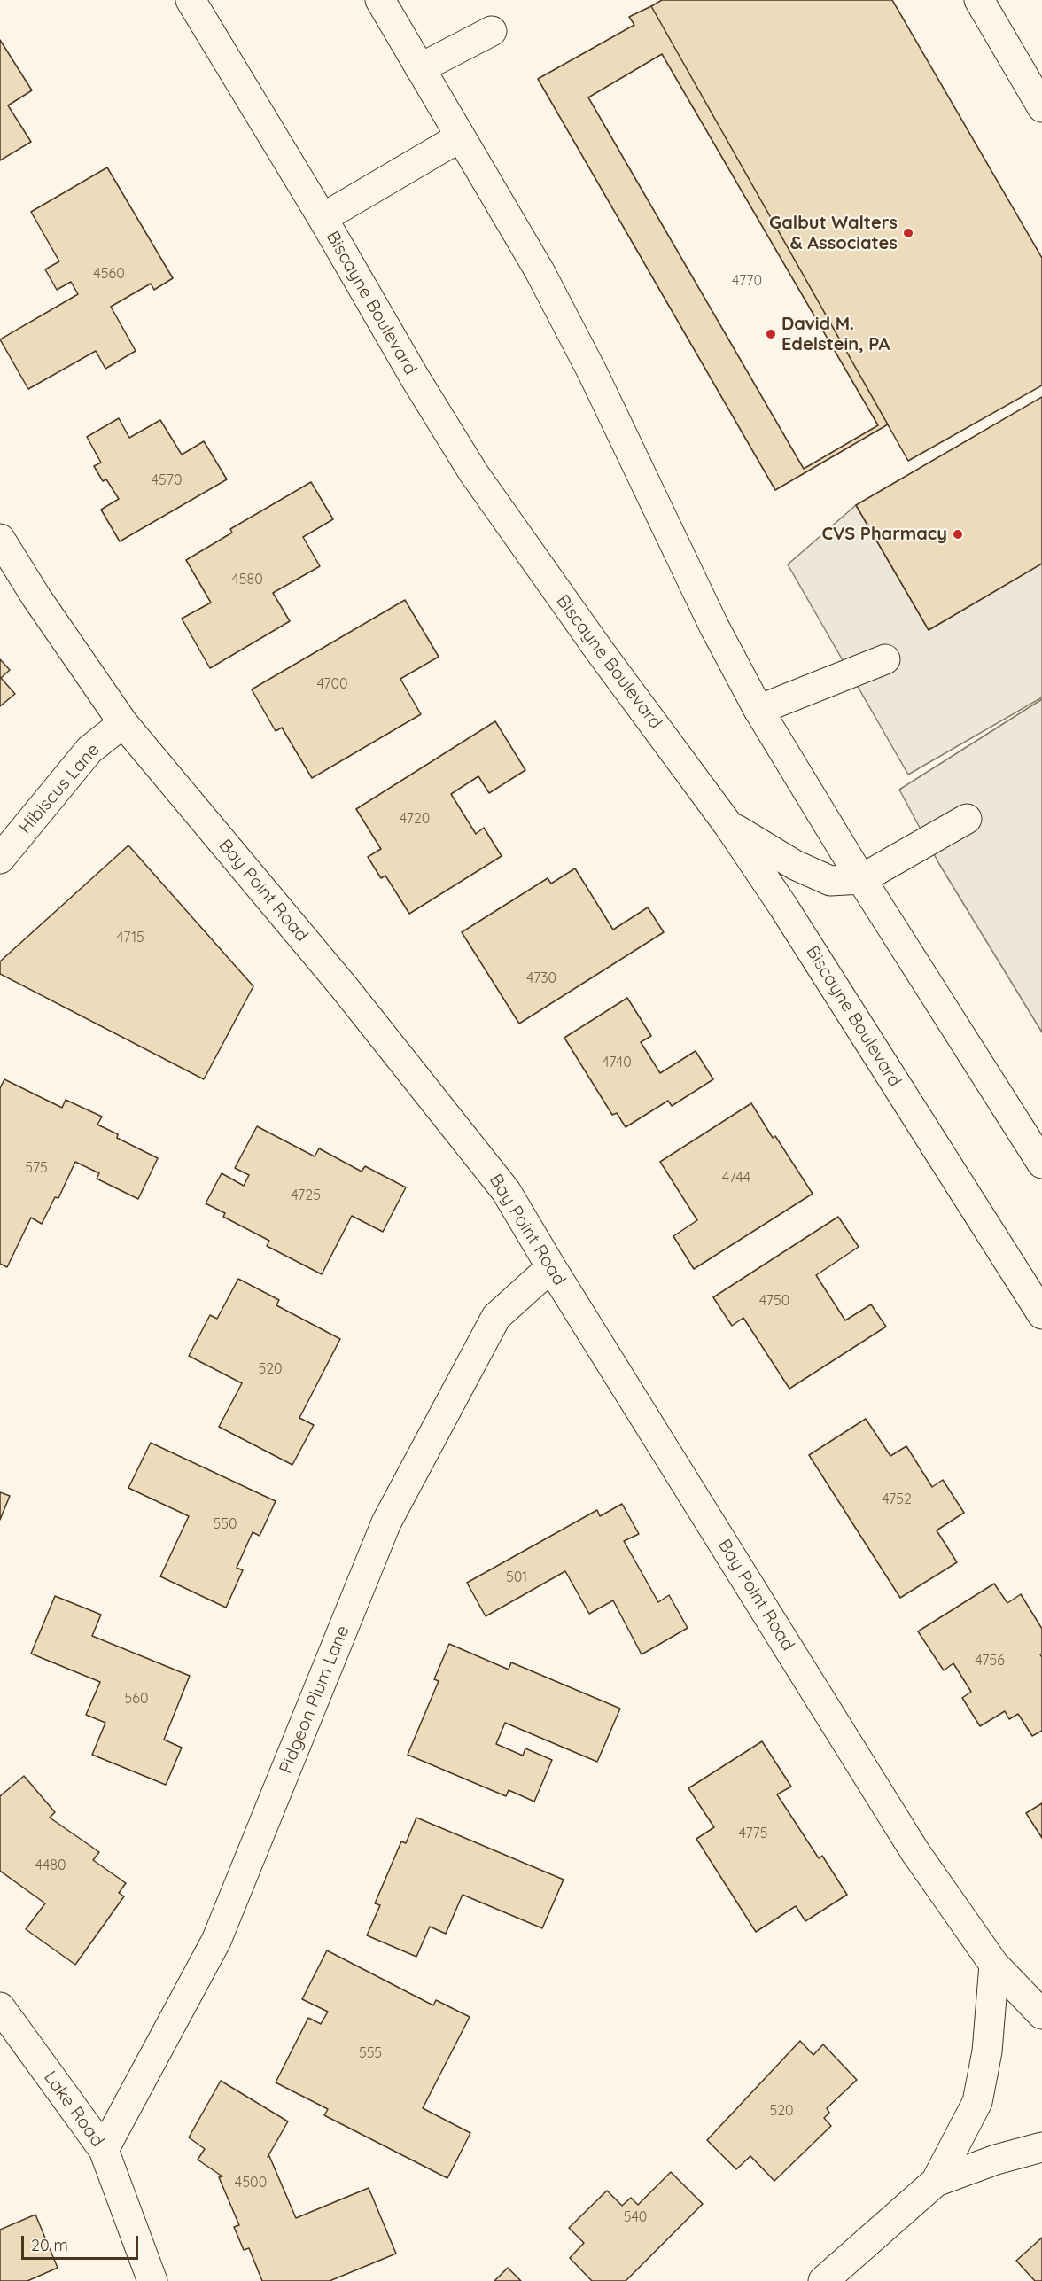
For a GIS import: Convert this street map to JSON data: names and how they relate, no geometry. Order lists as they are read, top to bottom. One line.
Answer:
{"streets":{"street":["Biscayne Boulevard","Hibiscus Lane","Bay Point Road","Pidgeon Plum Lane","Lake Road"]},"crossings":[["Hibiscus Lane","Bay Point Road"],["Bay Point Road","Pidgeon Plum Lane"],["Pidgeon Plum Lane","Lake Road"]],"places":["Galbut Walters & Associates","David M. Edelstein, PA","CVS Pharmacy"],"house_numbers":["4560","4770","4570","4580","4700","4720","4715","4730","4740","575","4744","4725","4750","520","4752","550","501","4756","560","4775","4480","555","520","4500","540"],"scale_bar":"20 m"}
